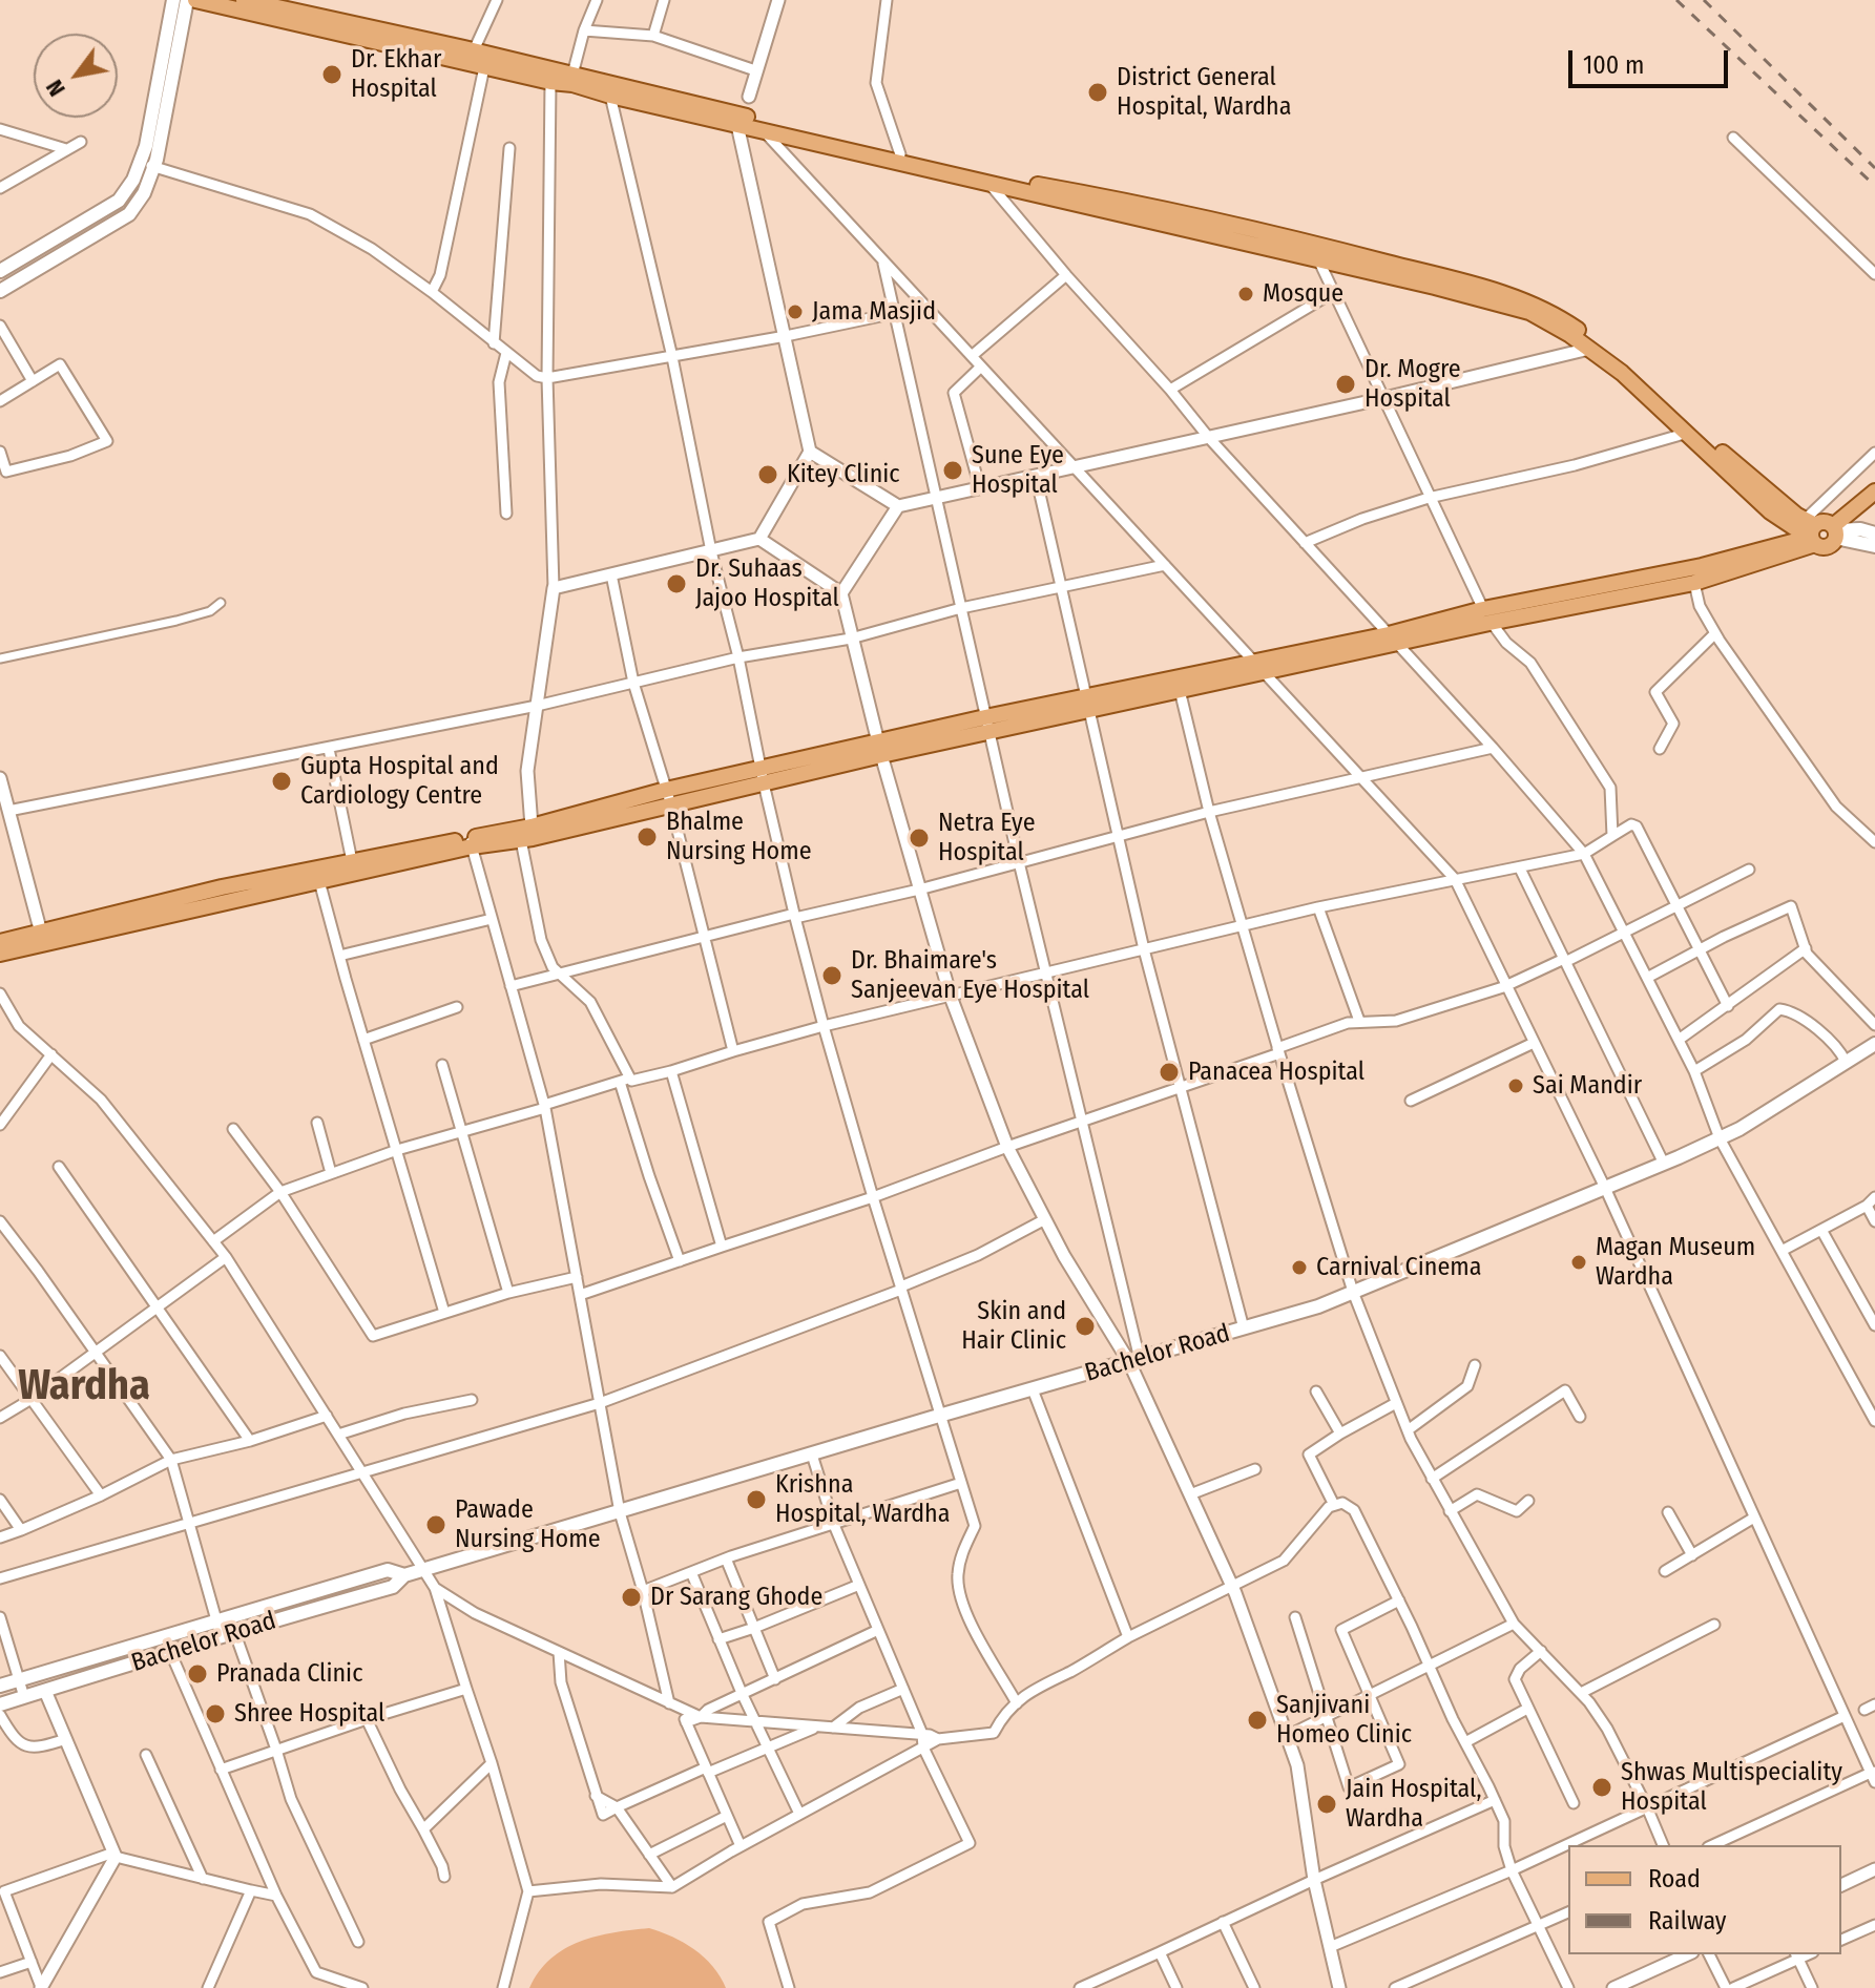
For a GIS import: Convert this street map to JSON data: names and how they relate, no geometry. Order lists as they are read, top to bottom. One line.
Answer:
{"streets":{"main road":["Bachelor Road"]},"districts":["Wardha"],"places":["Dr. Ekhar Hospital","District General Hospital, Wardha","Mosque","Jama Masjid","Dr. Mogre Hospital","Sune Eye Hospital","Kitey Clinic","Dr. Suhaas Jajoo Hospital","Gupta Hospital and Cardiology Centre","Bhalme Nursing Home","Netra Eye Hospital","Dr. Bhaimare's Sanjeevan Eye Hospital","Panacea Hospital","Sai Mandir","Magan Museum Wardha","Carnival Cinema","Skin and Hair Clinic","Krishna Hospital, Wardha","Pawade Nursing Home","Dr Sarang Ghode","Pranada Clinic","Shree Hospital","Sanjivani Homeo Clinic","Shwas Multispeciality Hospital","Jain Hospital, Wardha"],"legend":["Road","Railway"],"scale_bar":"100 m","north":"bottom left"}
